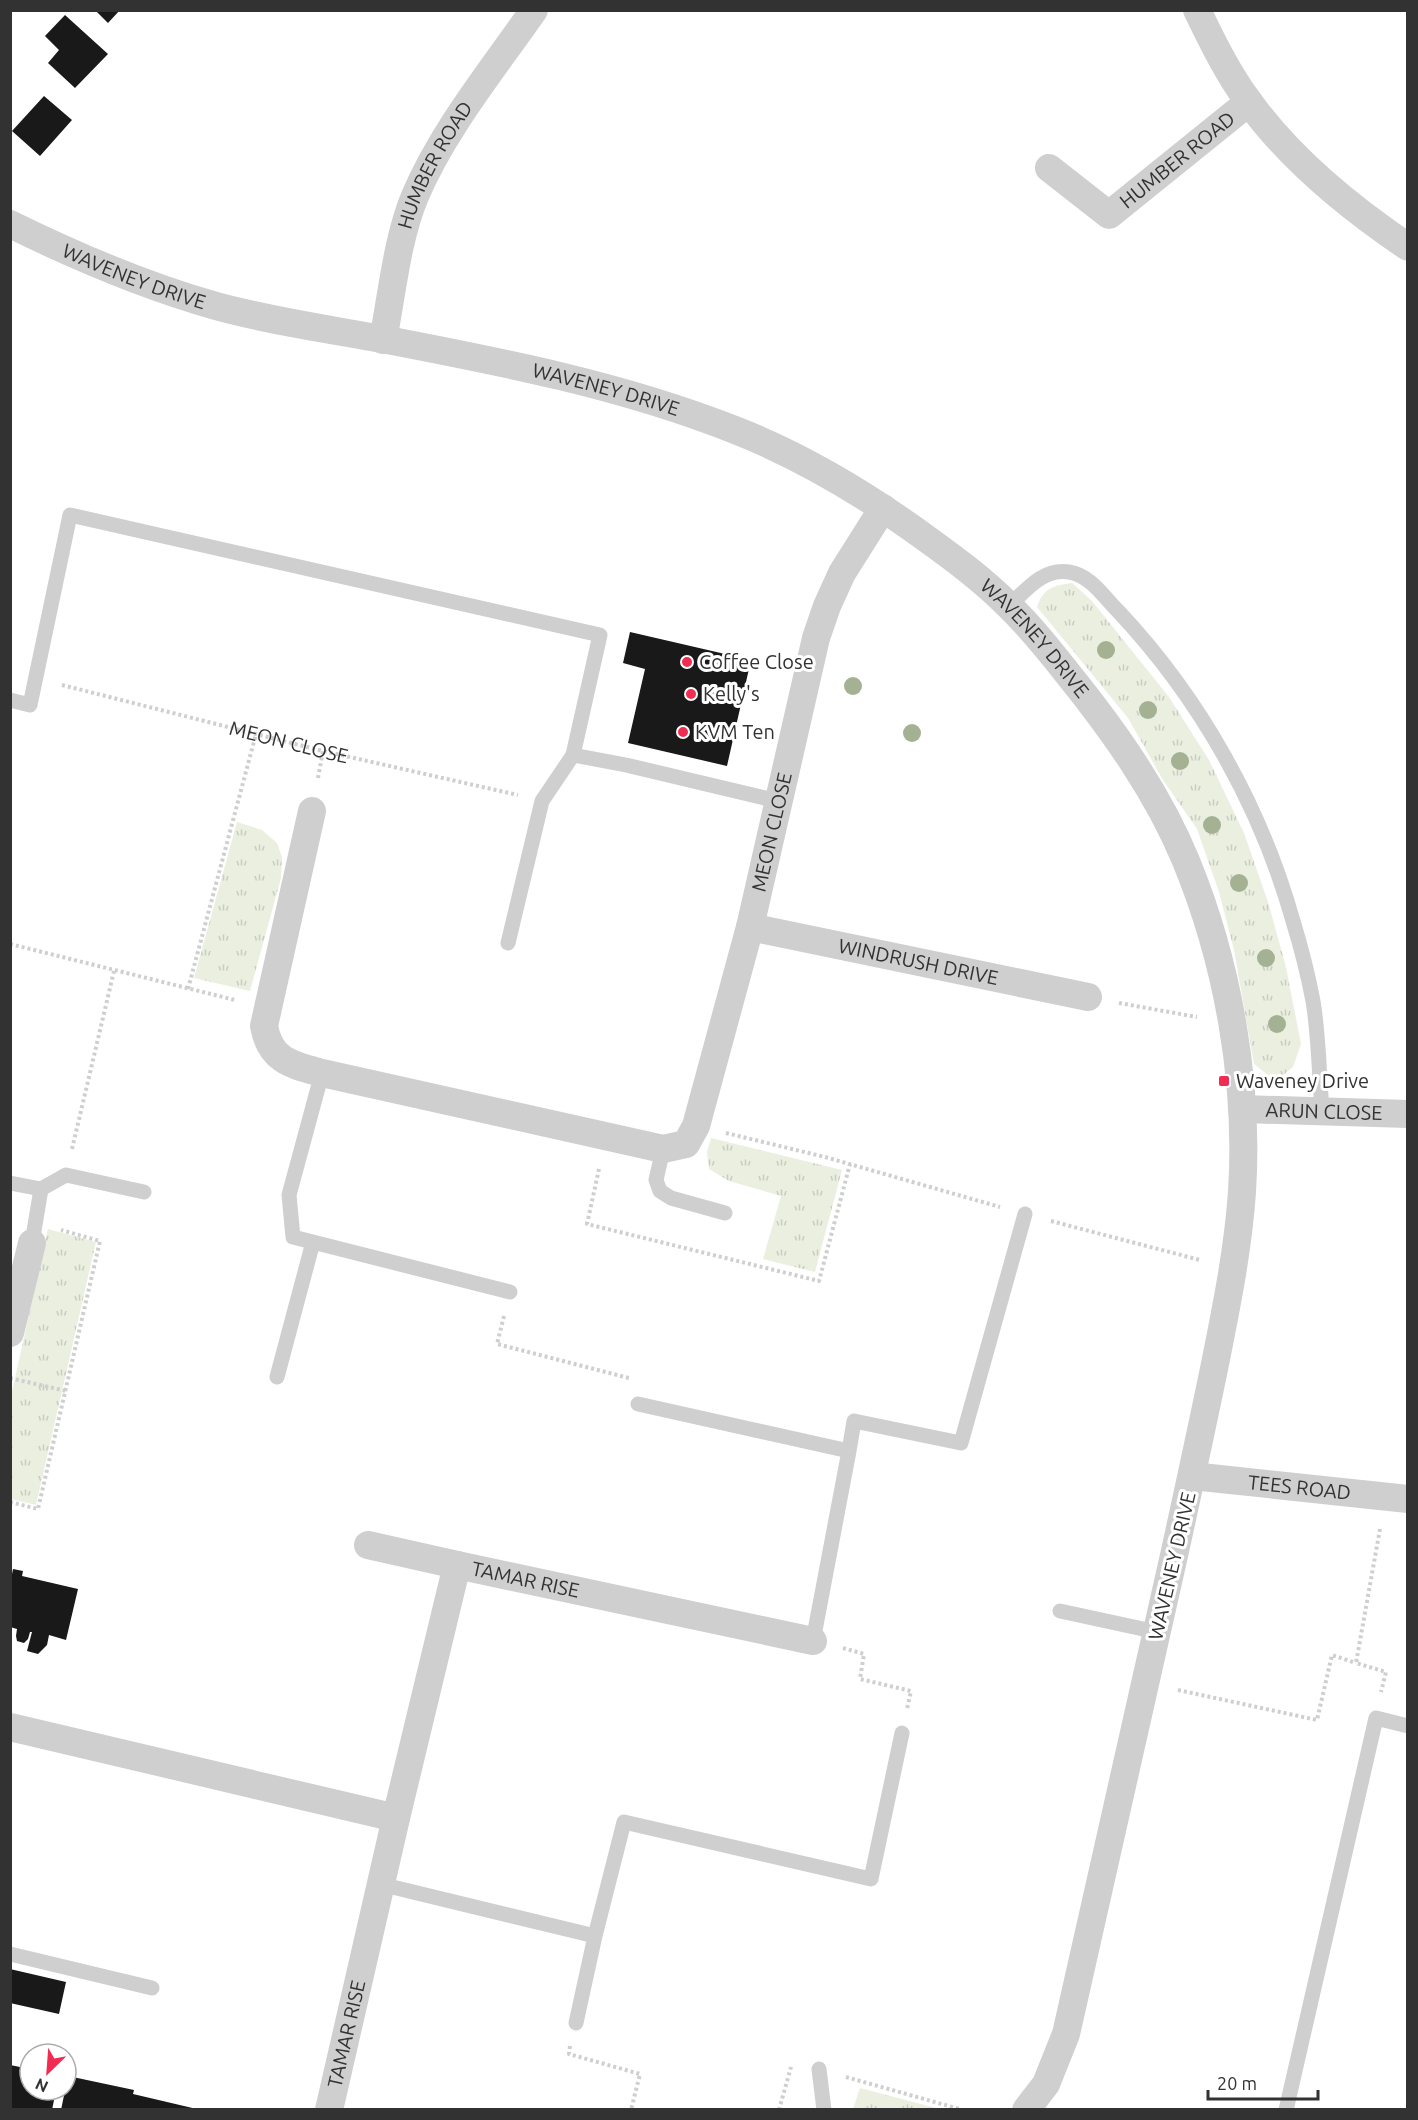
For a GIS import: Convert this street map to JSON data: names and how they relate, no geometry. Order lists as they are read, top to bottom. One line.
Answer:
{"streets":{"street":["HUMBER ROAD","WAVENEY DRIVE","MEON CLOSE","WINDRUSH DRIVE","ARUN CLOSE","TEES ROAD","TAMAR RISE"]},"crossings":[["HUMBER ROAD","WAVENEY DRIVE"],["WAVENEY DRIVE","MEON CLOSE"],["WAVENEY DRIVE","ARUN CLOSE"],["WAVENEY DRIVE","TEES ROAD"],["MEON CLOSE","WINDRUSH DRIVE"]],"places":{"other":["Coffee Close","Kelly's","KVM Ten"],"transit":["Waveney Drive"]},"scale_bar":"20 m","north":"bottom left"}
